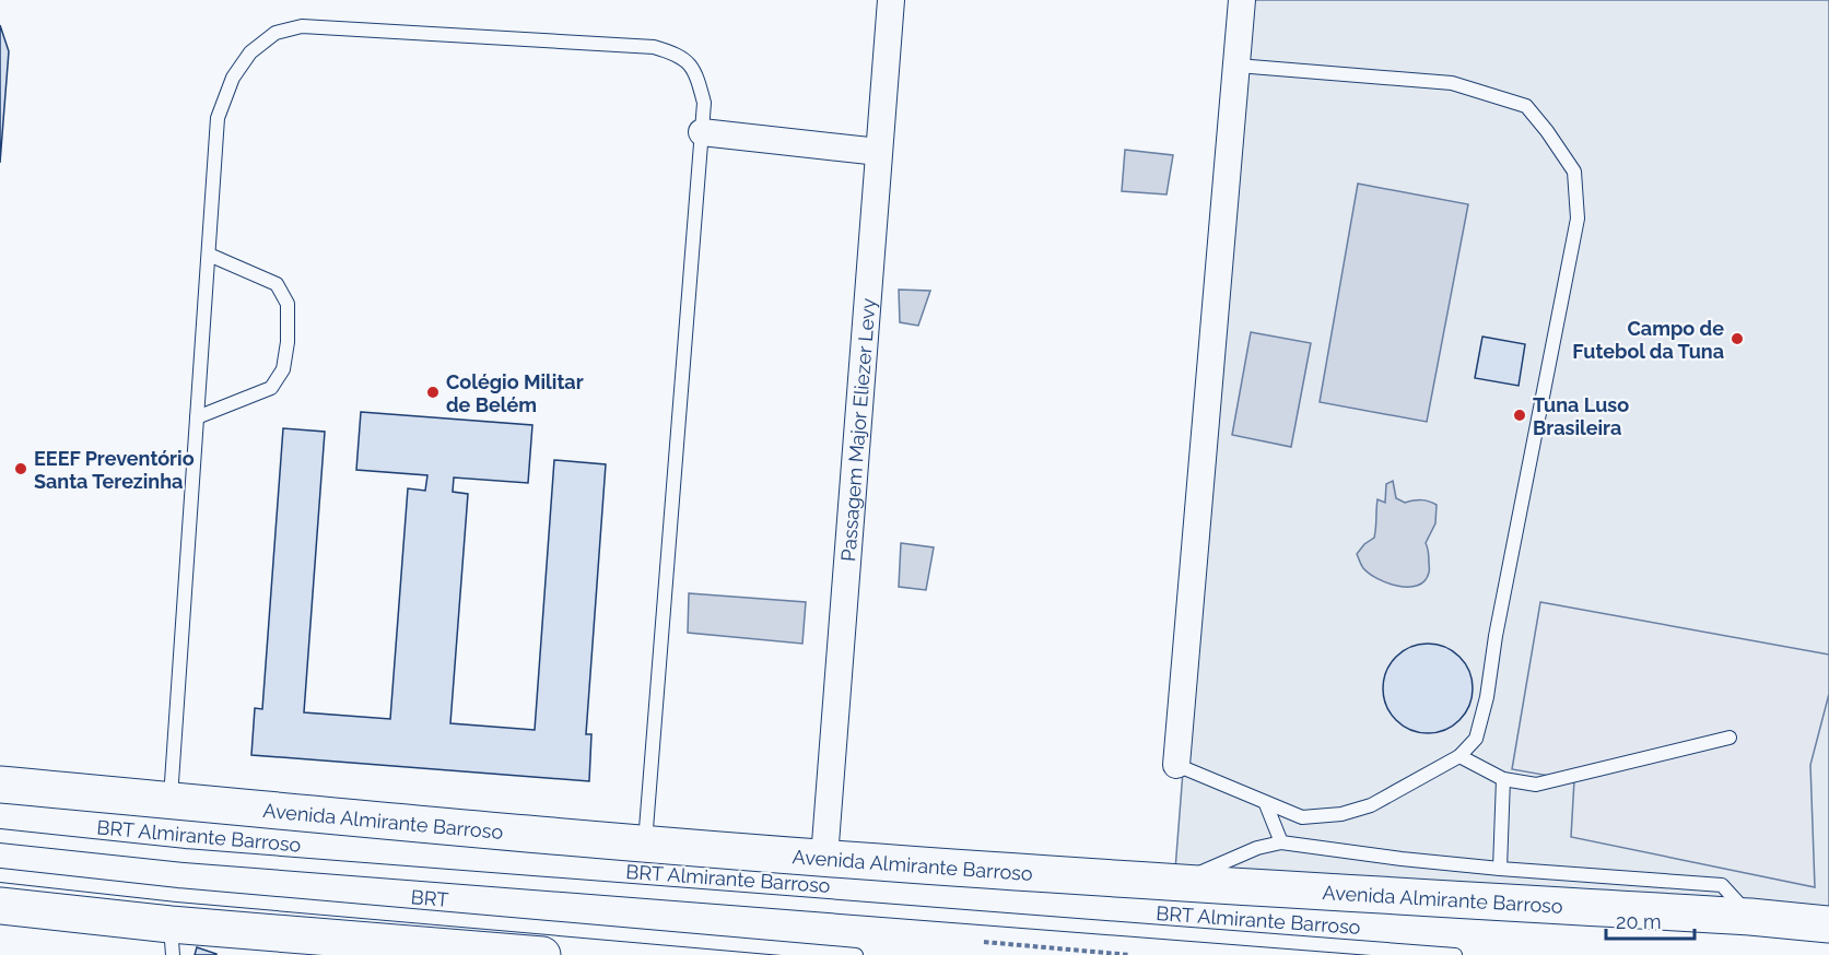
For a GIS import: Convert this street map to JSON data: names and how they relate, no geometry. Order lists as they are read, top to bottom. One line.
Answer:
{"streets":{"highway":["Avenida Almirante Barroso"],"street":["Passagem Major Eliezer Levy"],"lane":["BRT Almirante Barroso","BRT"]},"crossings":[["Passagem Major Eliezer Levy","Avenida Almirante Barroso"]],"places":["Campo de Futebol da Tuna","Colégio Militar de Belém","Tuna Luso Brasileira","EEEF Preventório Santa Terezinha"],"scale_bar":"20 m"}
